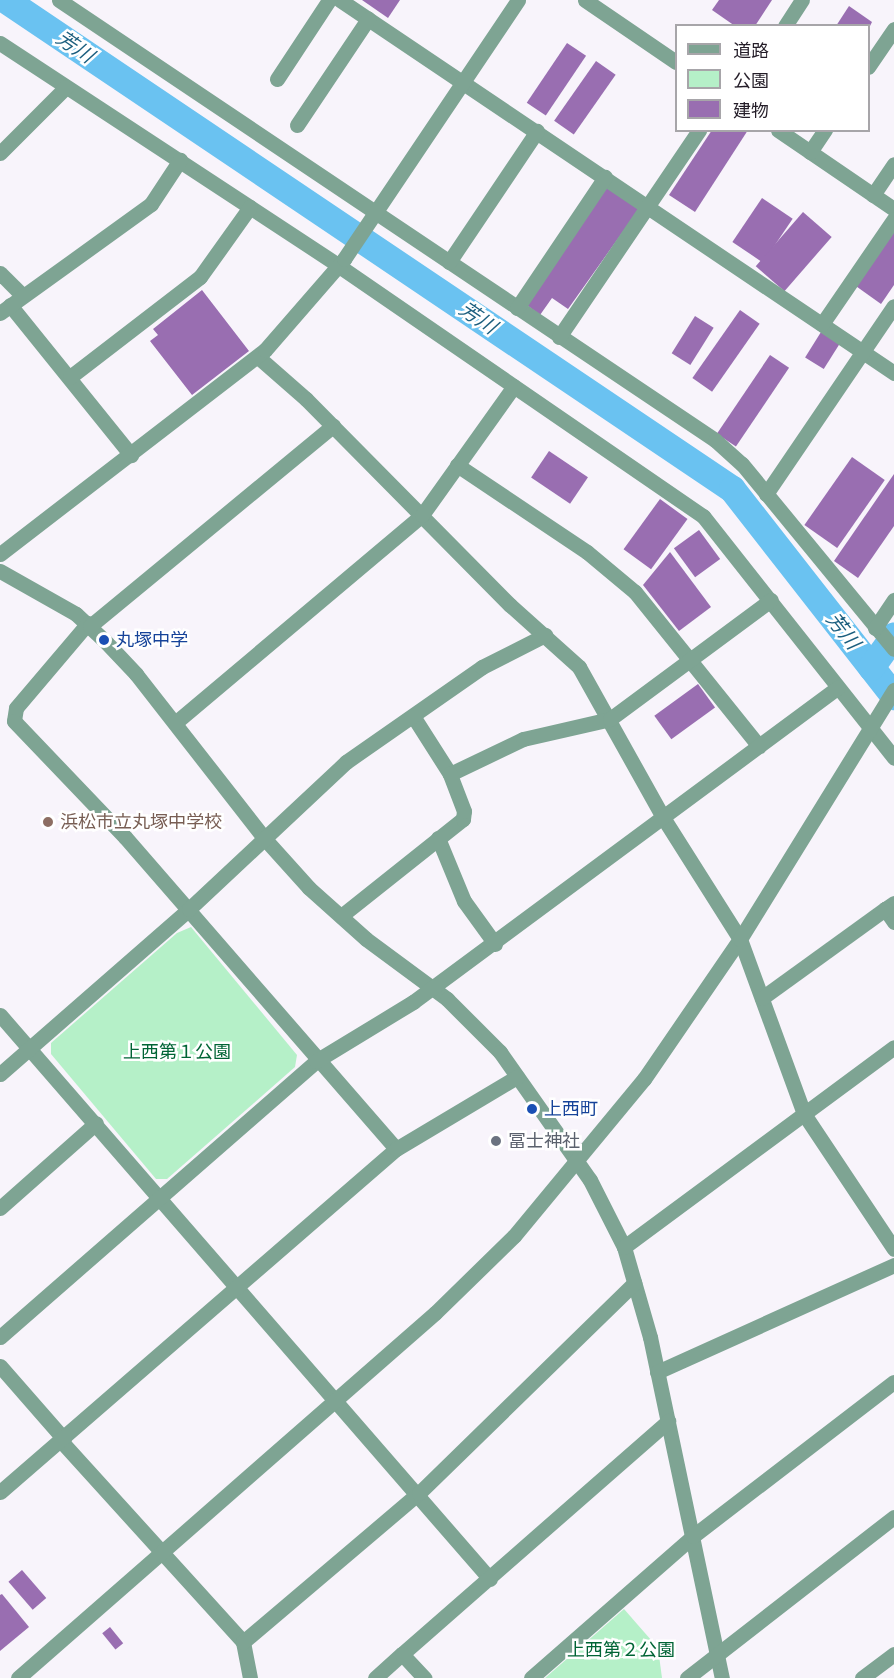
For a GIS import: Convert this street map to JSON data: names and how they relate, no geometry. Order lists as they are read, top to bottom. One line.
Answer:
{"water":["芳川"],"parks":["上西第１公園","上西第２公園"],"places":["丸塚中学","浜松市立丸塚中学校","上西町","冨士神社"],"legend":["道路","公園","建物"]}
